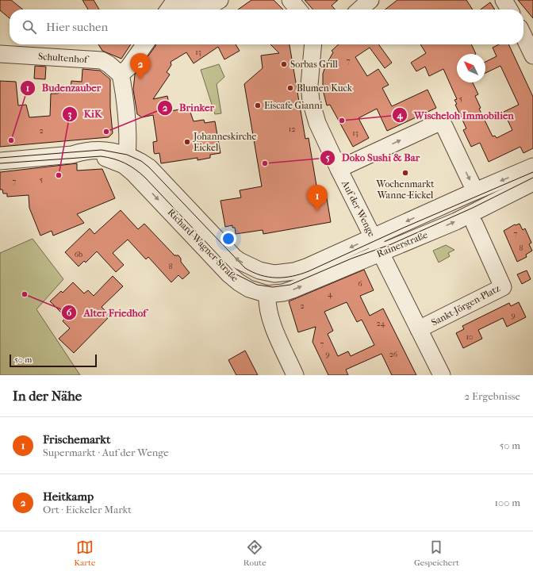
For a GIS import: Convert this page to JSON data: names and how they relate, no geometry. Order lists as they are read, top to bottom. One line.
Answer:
{"streets":{"street":["Schultenhof","Auf der Wenge","Rainerstraße","Richard-Wagner-Straße","Sankt-Jörgen-Platz"]},"crossings":[["Auf der Wenge","Rainerstraße"],["Auf der Wenge","Sankt-Jörgen-Platz"],["Rainerstraße","Richard-Wagner-Straße"]],"places":["Sorbas Grill","Blumen Kuck","Eiscafe Gianni","Wischeloh Immobilien","Brinker","Budenzauber","Johanneskirche Eickel","Doko Sushi & Bar","Wochenmarkt Wanne-Eickel","KiK","Alter Friedhof"],"house_numbers":["13","7","5","12","2","13","5","7","7","8","6b","8","6","4","2","9","24","10","7","9","26"],"scale_bar":"50 m","north":"top left","page":{"search":"Hier suchen","pins":["2","1"],"scale":"50 m","heading":["In der Nähe","2 Ergebnisse"],"list":[{"mark":"1","name":"Frischemarkt","note":"Supermarkt · Auf der Wenge","value":"50 m"},{"mark":"2","name":"Heitkamp","note":"Ort · Eickeler Markt","value":"100 m"}],"nav":["Karte","Route","Gespeichert"]}}
